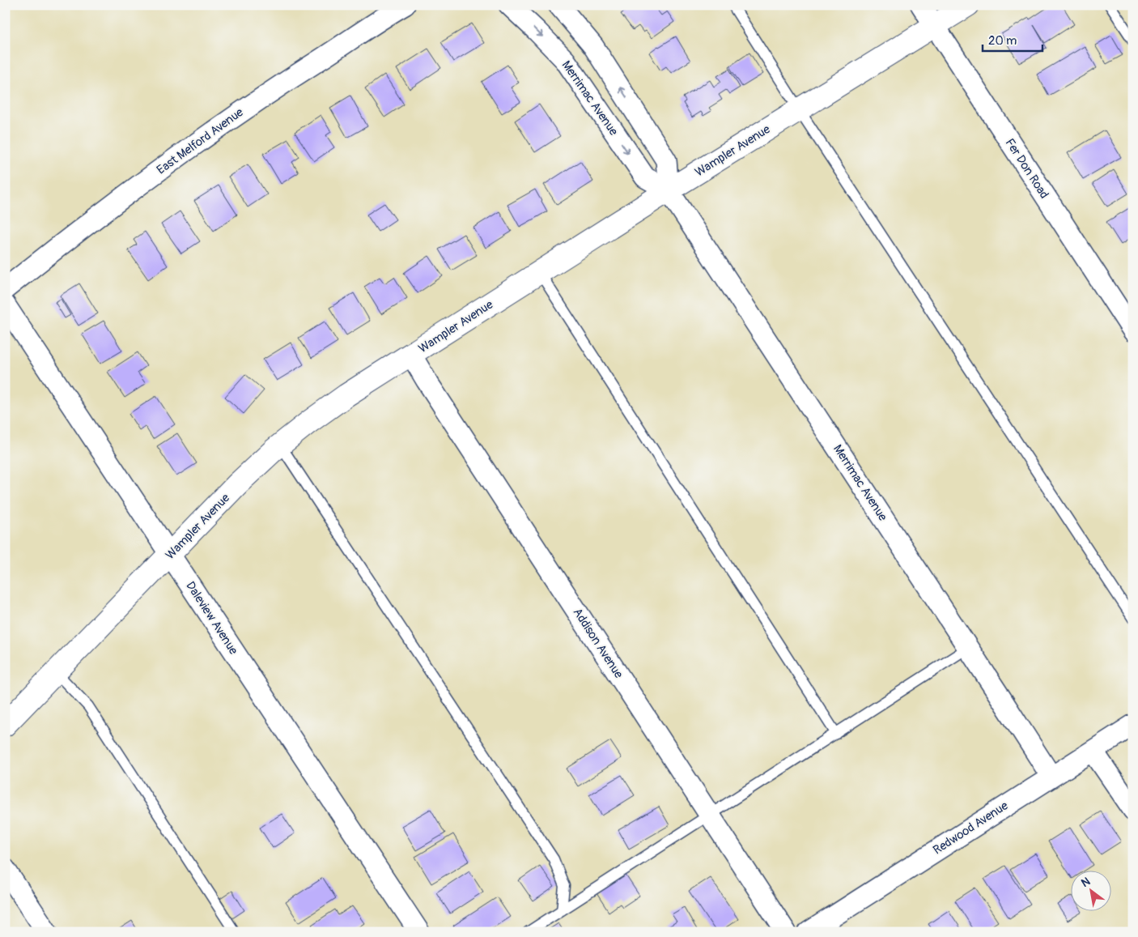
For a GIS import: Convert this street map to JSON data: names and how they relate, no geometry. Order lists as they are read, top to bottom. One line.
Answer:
{"streets":{"street":["Merrimac Avenue","East Melford Avenue","Wampler Avenue","Fer Don Road","Daleview Avenue","Addison Avenue","Redwood Avenue"]},"crossings":[["Merrimac Avenue","Wampler Avenue"],["Merrimac Avenue","Redwood Avenue"],["Wampler Avenue","Fer Don Road"],["Wampler Avenue","Daleview Avenue"],["Wampler Avenue","Addison Avenue"]],"scale_bar":"20 m","north":"top left"}
